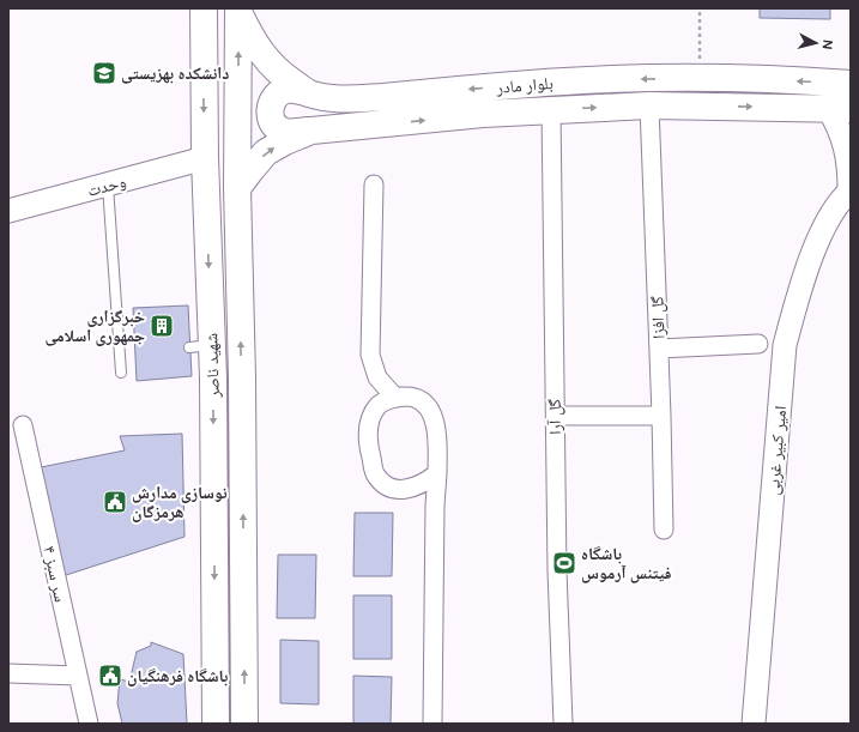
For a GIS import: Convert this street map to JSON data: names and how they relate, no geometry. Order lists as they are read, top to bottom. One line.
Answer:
{"streets":{"main road":["بلوار مادر","شهید ناصر"],"street":["وحدت","گل افزا","گل آرا","امیر کبیر غربی","سر سبز ۴"]},"crossings":[["بلوار مادر","گل افزا"],["بلوار مادر","شهید ناصر"],["بلوار مادر","گل آرا"],["بلوار مادر","امیر کبیر غربی"],["وحدت","شهید ناصر"]],"places":{"school or university":["دانشکده بهزیستی"],"building":["خبرگزاری جمهوری اسلامی"],"public building":["نوسازی مدارش هرمزگان","باشگاه فرهنگیان"],"sports":["باشگاه فیتنس آرموس"]},"north":"right"}
